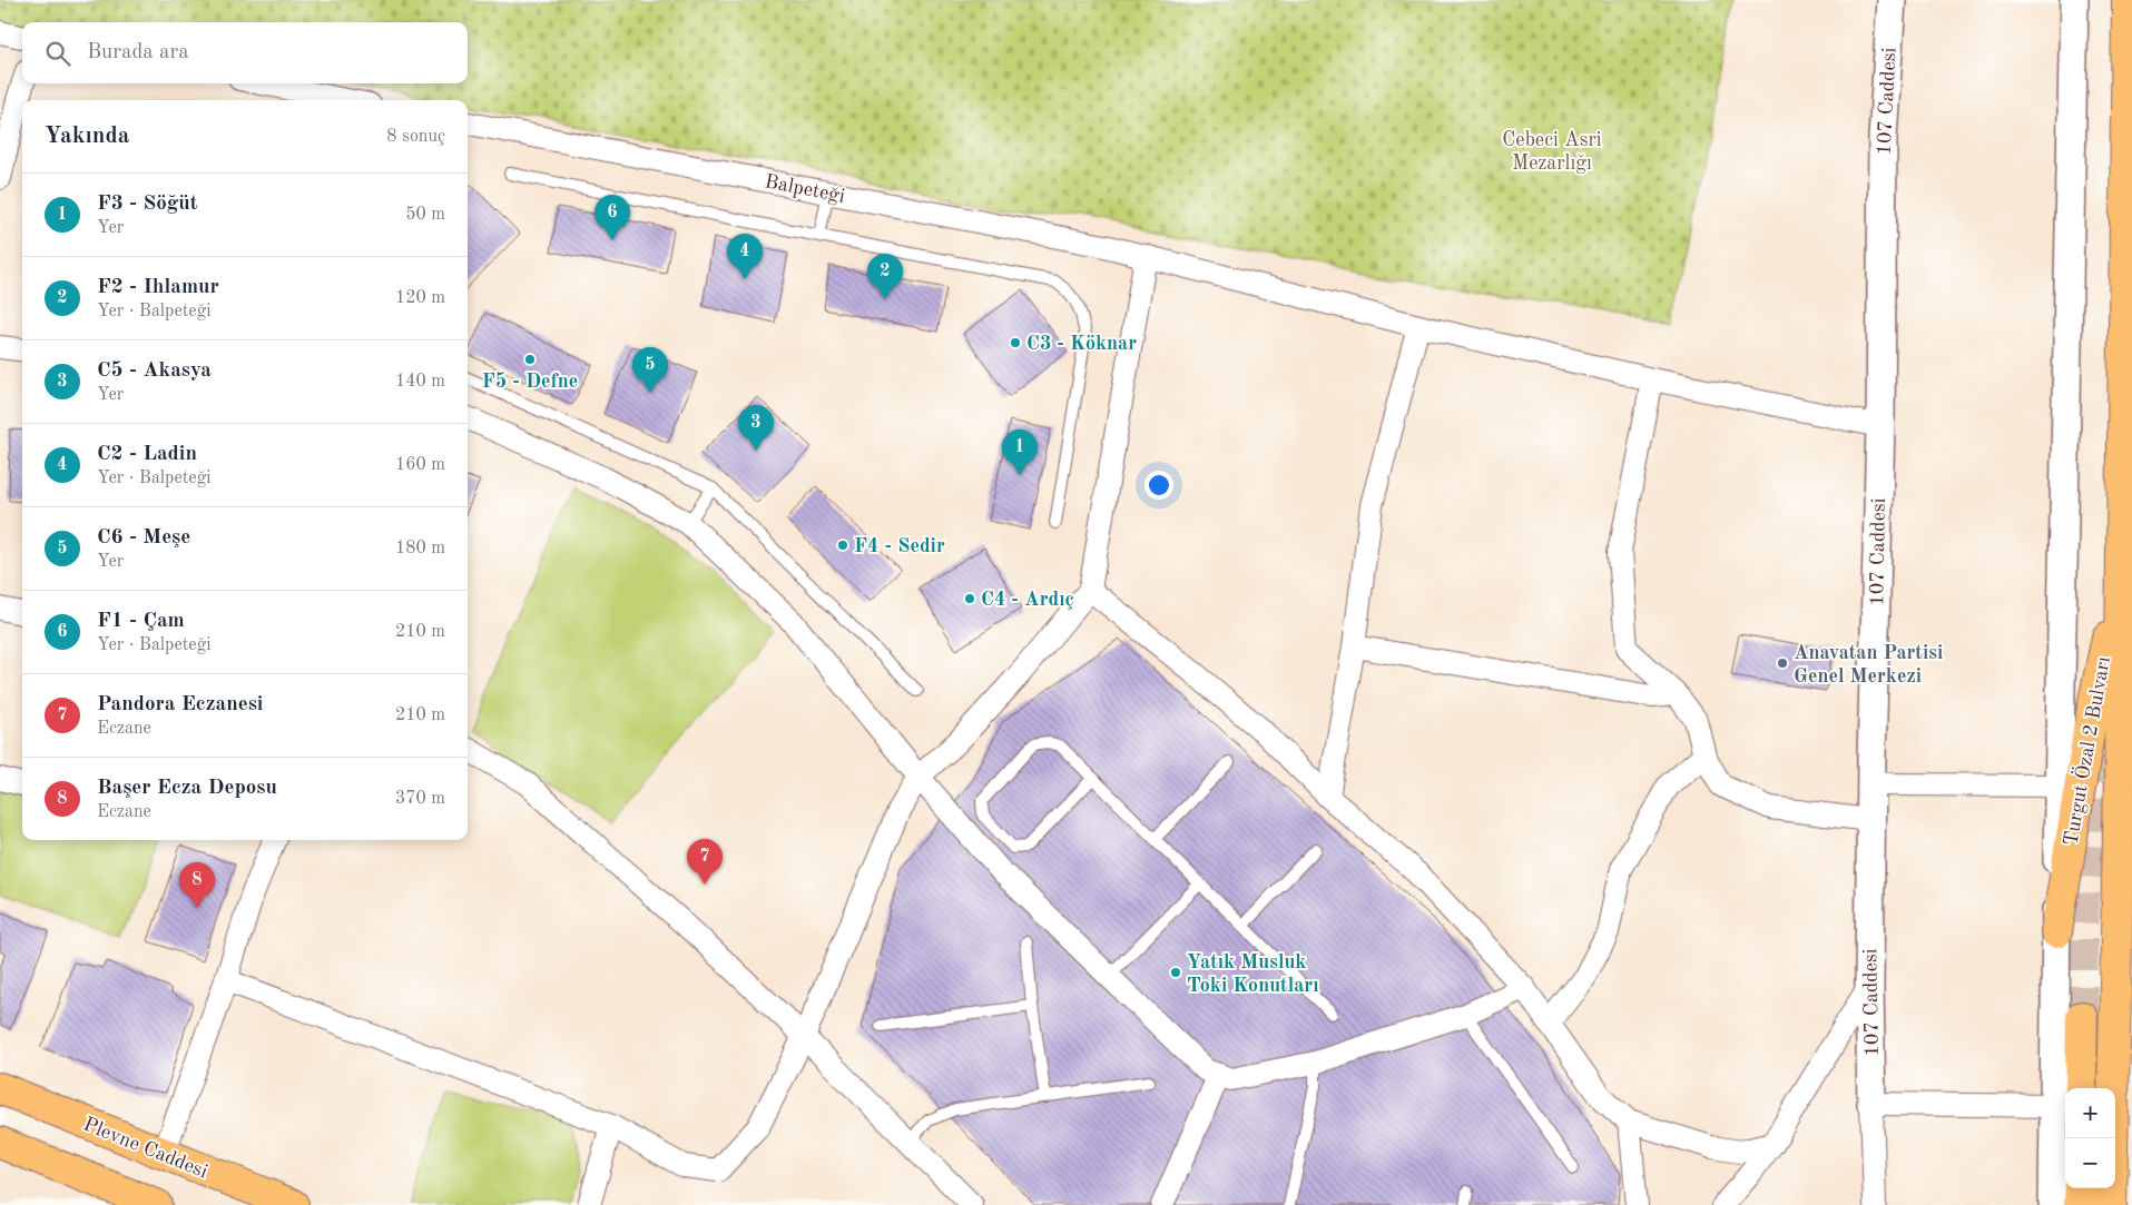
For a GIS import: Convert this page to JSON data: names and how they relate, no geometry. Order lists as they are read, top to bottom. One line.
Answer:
{"streets":{"main road":["Turgut Özal 2 Bulvarı","Plevne Caddesi"],"street":["107 Caddesi","Balpeteği"]},"crossings":[["107 Caddesi","Balpeteği"]],"parks":["Cebeci Asri Mezarlığı"],"places":["C3 - Köknar","F5 - Defne","F4 - Sedir","C4 - Ardıç","Anavatan Partisi Genel Merkezi","Yatık Musluk Toki Konutları"],"page":{"search":"Burada ara","heading":["Yakında","8 sonuç"],"list":[{"mark":"1","name":"F3 - Söğüt","note":"Yer","value":"50 m"},{"mark":"2","name":"F2 - Ihlamur","note":"Yer · Balpeteği","value":"120 m"},{"mark":"3","name":"C5 - Akasya","note":"Yer","value":"140 m"},{"mark":"4","name":"C2 - Ladin","note":"Yer · Balpeteği","value":"160 m"},{"mark":"5","name":"C6 - Meşe","note":"Yer","value":"180 m"},{"mark":"6","name":"F1 - Çam","note":"Yer · Balpeteği","value":"210 m"},{"mark":"7","name":"Pandora Eczanesi","note":"Eczane","value":"210 m"},{"mark":"8","name":"Başer Ecza Deposu","note":"Eczane","value":"370 m"}],"pins":["6","4","2","5","3","1","7","8"],"map_buttons":["+","−"]}}
